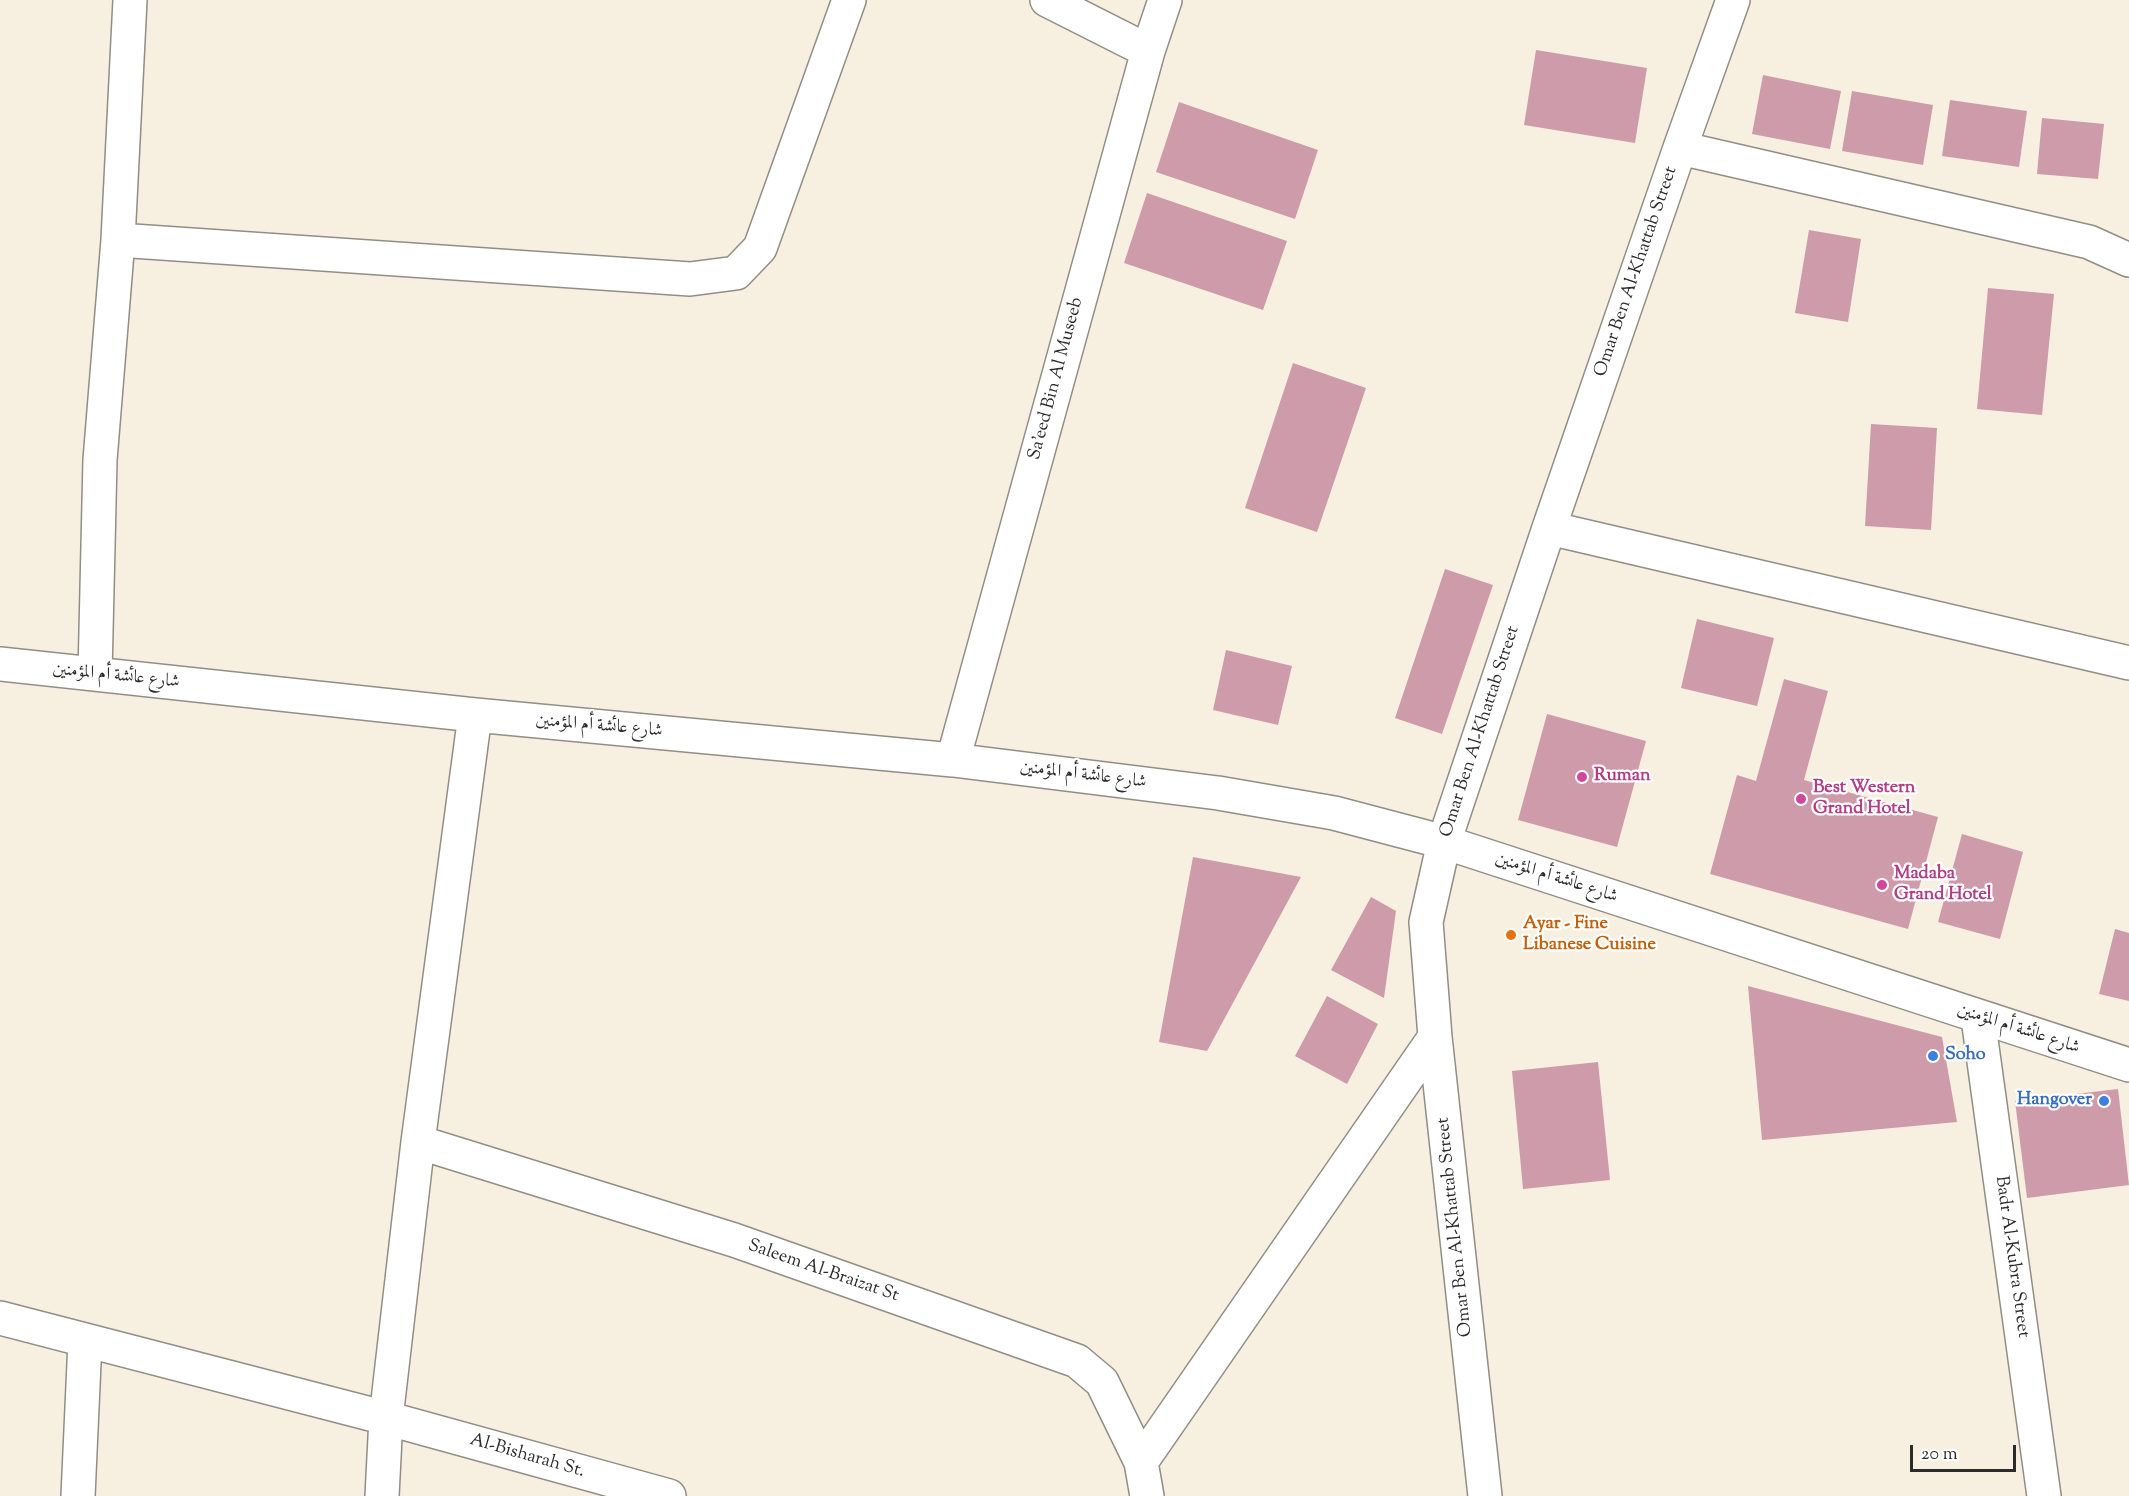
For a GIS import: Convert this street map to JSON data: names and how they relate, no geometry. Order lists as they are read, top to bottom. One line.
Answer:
{"streets":{"street":["Omar Ben Al-Khattab Street","Sa'eed Bin Al Museeb","شارع عائشة أم المؤمنين","Badr Al-Kubra Street","Saleem Al-Braizat St","Al-Bisharah St."]},"crossings":[["Omar Ben Al-Khattab Street","شارع عائشة أم المؤمنين"],["Sa'eed Bin Al Museeb","شارع عائشة أم المؤمنين"],["شارع عائشة أم المؤمنين","Badr Al-Kubra Street"]],"places":["Ruman","Best Western Grand Hotel","Madaba Grand Hotel","Ayar - Fine Libanese Cuisine","Soho","Hangover"],"scale_bar":"20 m"}
